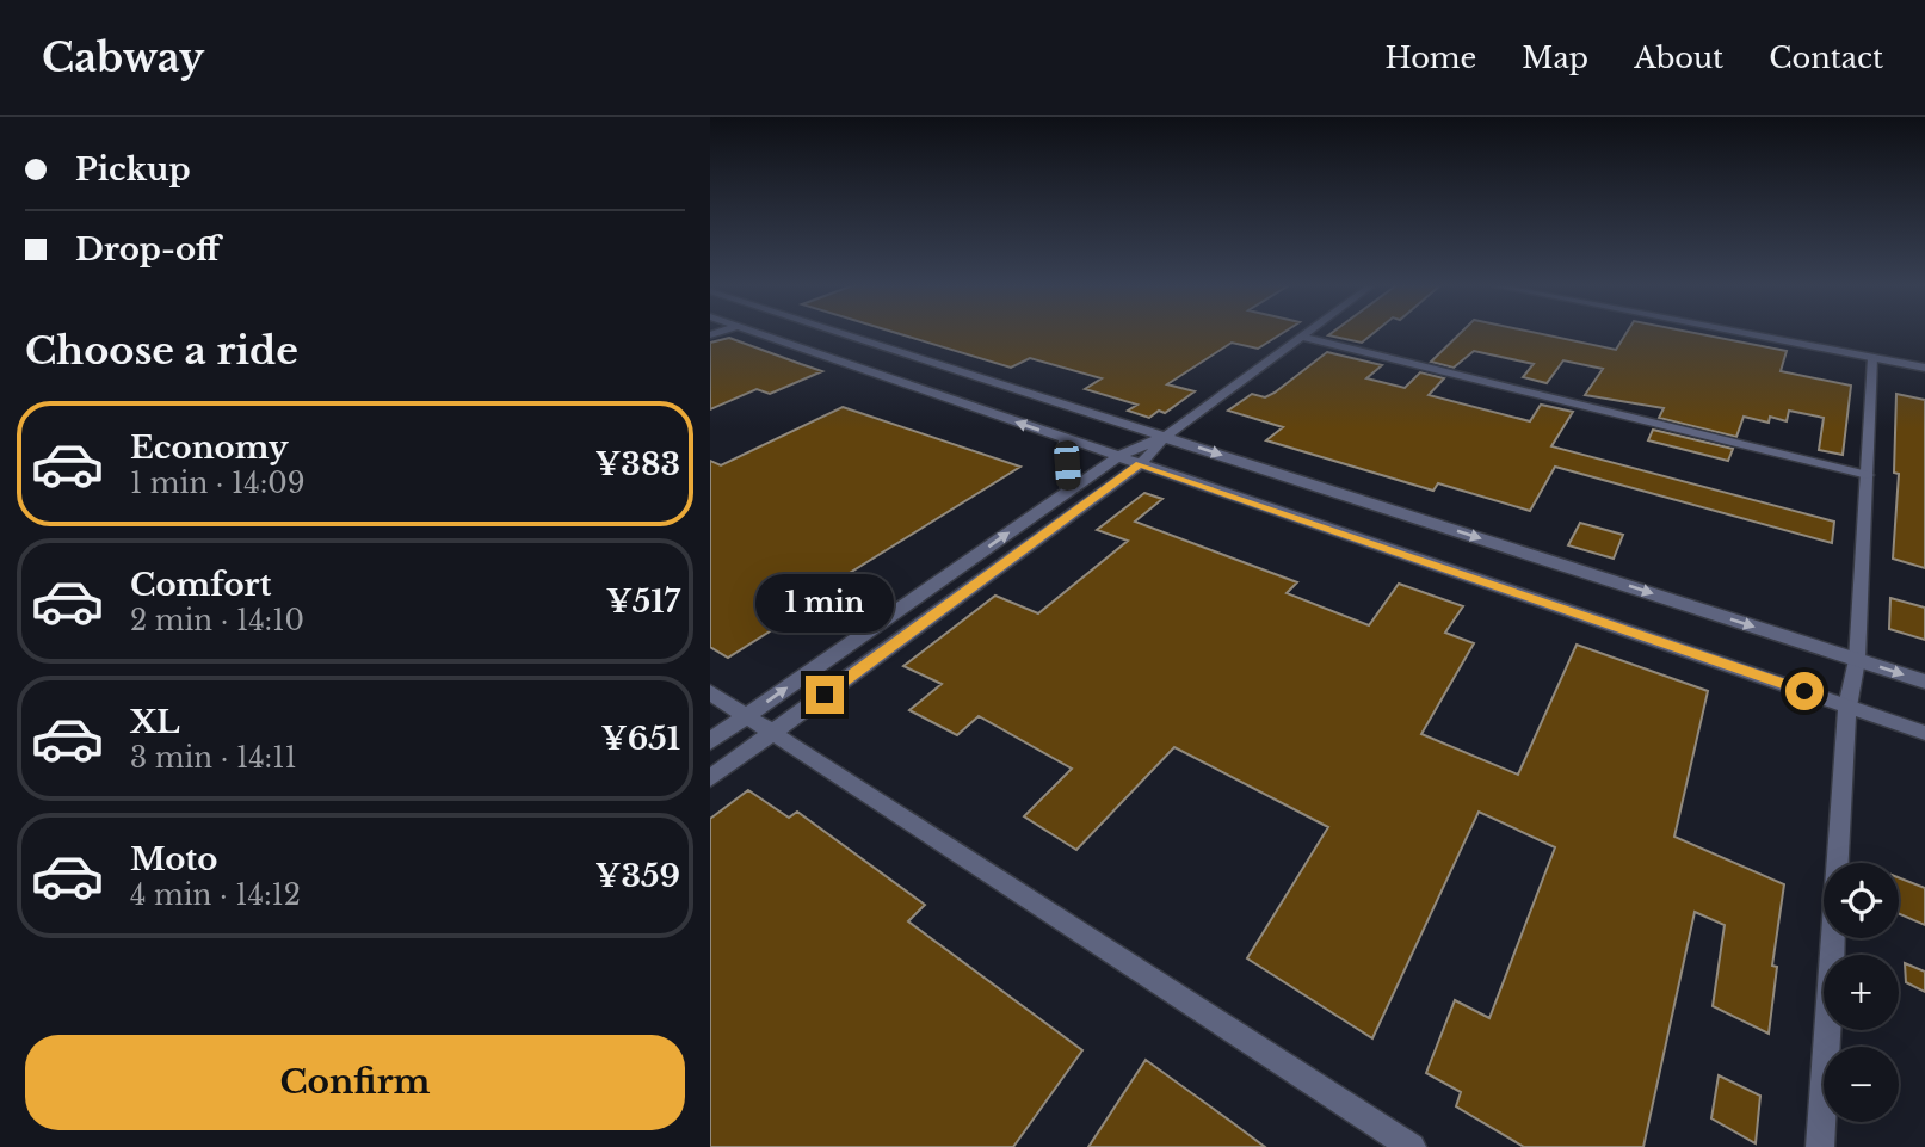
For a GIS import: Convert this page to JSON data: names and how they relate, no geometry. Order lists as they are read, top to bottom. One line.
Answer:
{"page":{"header":"Cabway","nav":["Home","Map","About","Contact"],"banner":["Pickup","Drop-off"],"heading":"Choose a ride","list":[{"name":"Economy","note":"1 min · 14:09","value":"¥383"},{"name":"Comfort","note":"2 min · 14:10","value":"¥517"},{"name":"XL","note":"3 min · 14:11","value":"¥651"},{"name":"Moto","note":"4 min · 14:12","value":"¥359"}],"bubble":"1 min","map_buttons":["+","−"],"buttons":"Confirm"}}
